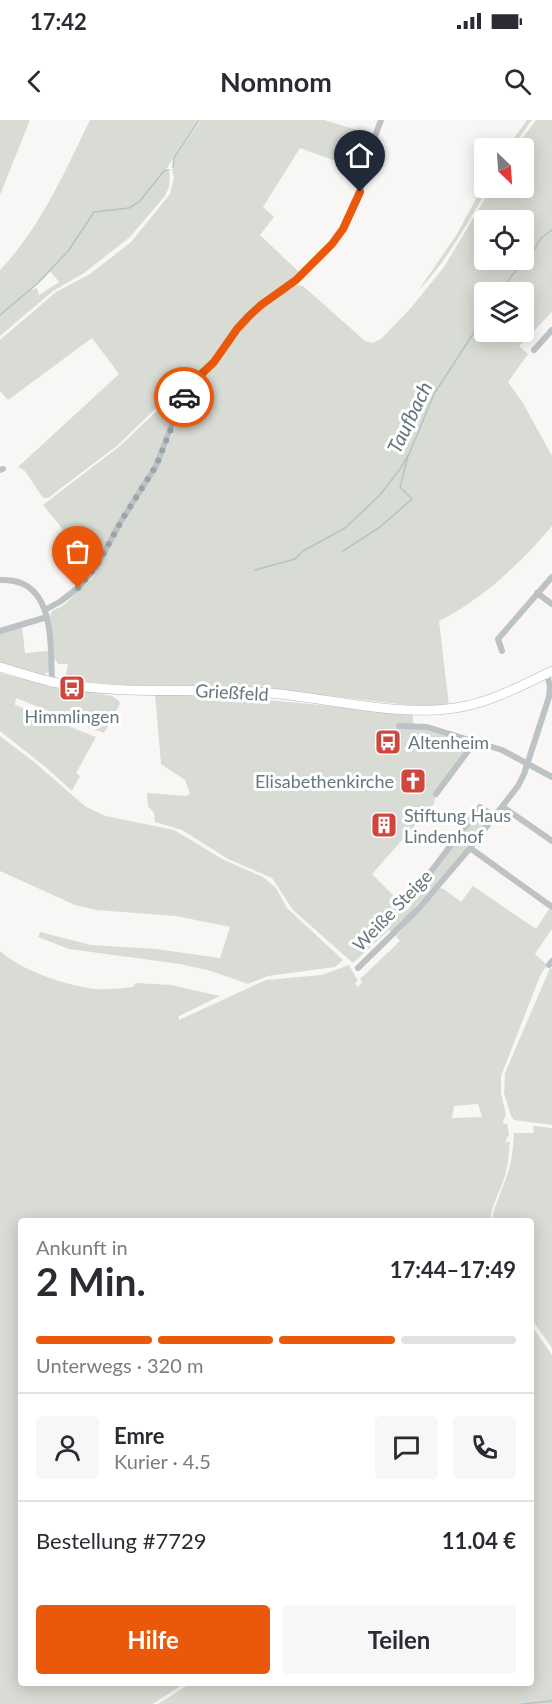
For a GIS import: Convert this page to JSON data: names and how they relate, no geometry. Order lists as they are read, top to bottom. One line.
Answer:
{"streets":{"main road":["Grießfeld"],"street":["Weiße Steige"]},"crossings":[["Grießfeld","Weiße Steige"]],"water":["Taufbach"],"places":{"bus stop":["Himmlingen","Altenheim"],"church":["Elisabethenkirche"],"building":["Stiftung Haus Lindenhof"]},"north":"bottom right","page":{"status":"17:42","header":"Nomnom","heading":["2 Min.","Ankunft in","17:44–17:49"],"panel":["Emre","Kurier · 4.5","Bestellung #7729","11.04 €"],"bar":"Unterwegs · 320 m","buttons":["Hilfe","Teilen"]}}
